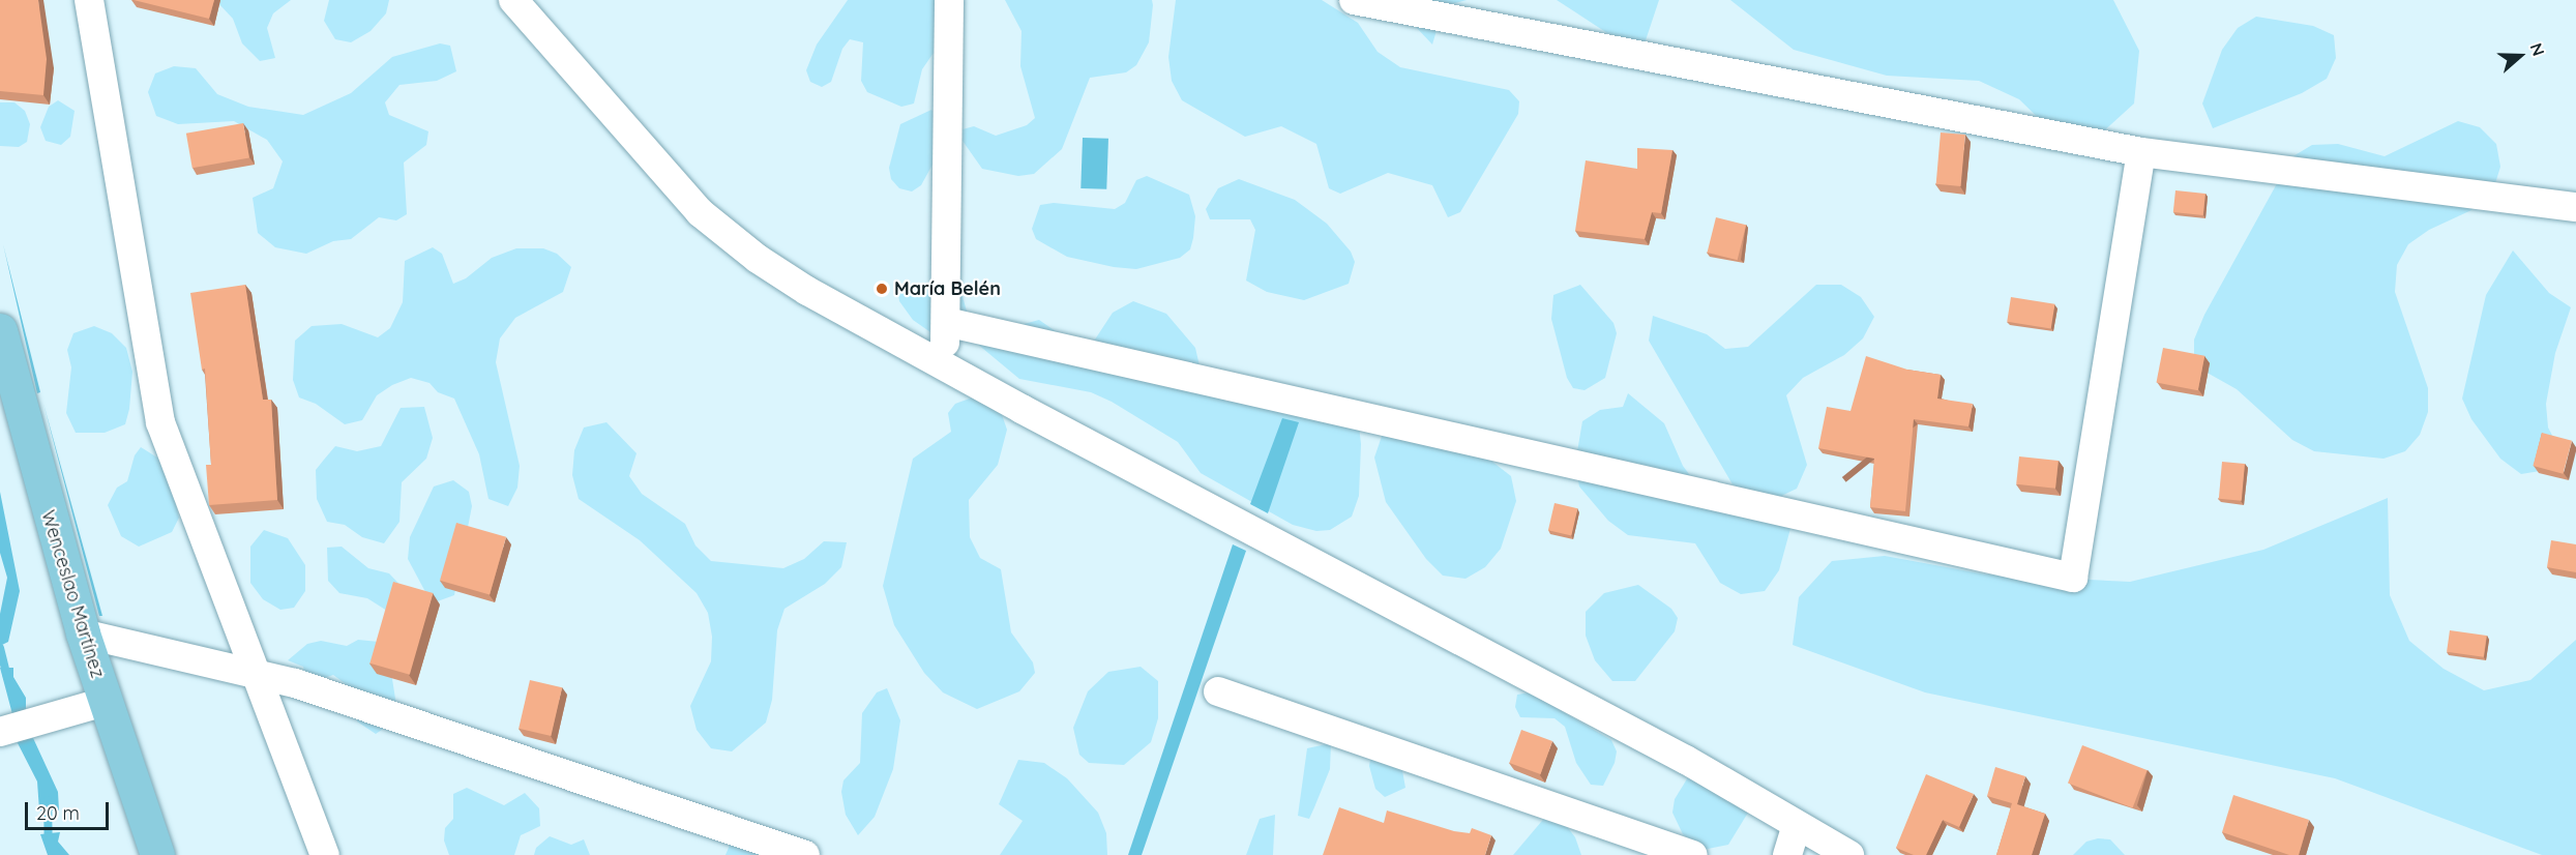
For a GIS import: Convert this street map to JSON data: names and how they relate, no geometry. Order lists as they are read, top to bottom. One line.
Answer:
{"streets":{"main road":["Wenceslao Martínez"]},"places":["María Belén"],"scale_bar":"20 m","north":"right"}
